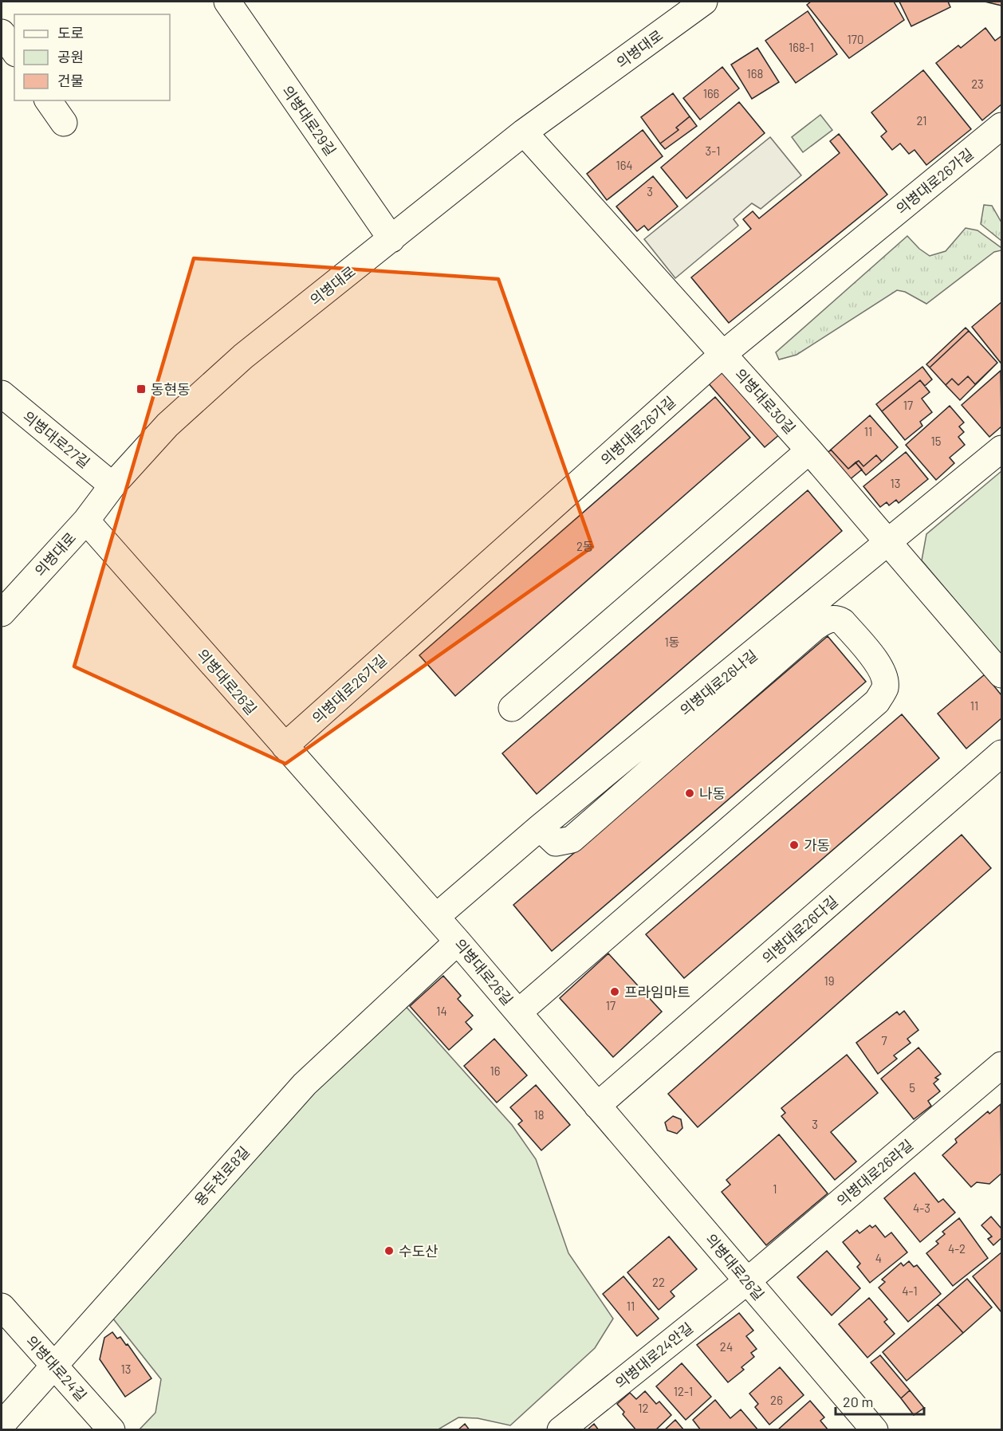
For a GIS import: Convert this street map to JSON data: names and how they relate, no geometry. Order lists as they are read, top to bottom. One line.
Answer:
{"streets":{"street":["의병대로","의병대로29길","의병대로26가길","의병대로30길","의병대로27길","의병대로26길","의병대로26나길","의병대로26다길","의병대로26라길","용두천로8길","의병대로24안길","의병대로24길"]},"crossings":[["의병대로","의병대로29길"],["의병대로","의병대로30길"],["의병대로","의병대로27길"],["의병대로","의병대로26길"],["의병대로26가길","의병대로30길"],["의병대로26가길","의병대로26길"],["의병대로30길","의병대로26나길"],["의병대로26길","의병대로26나길"],["의병대로26길","의병대로26다길"],["의병대로26길","의병대로26라길"],["의병대로26길","용두천로8길"],["의병대로26길","의병대로24안길"],["의병대로26라길","의병대로24안길"],["용두천로8길","의병대로24길"]],"places":{"transit":["동현동"],"other":["나동","가동","프라임마트","수도산"]},"house_numbers":["170","168-1","168","23","166","21","3-1","164","3","17","11","15","13","2동","1동","11","19","17","14","7","16","5","18","3","1","4-3","4-2","4","22","4-1","11","24","13","12-1","26","12"],"legend":["도로","공원","건물"],"scale_bar":"20 m"}
